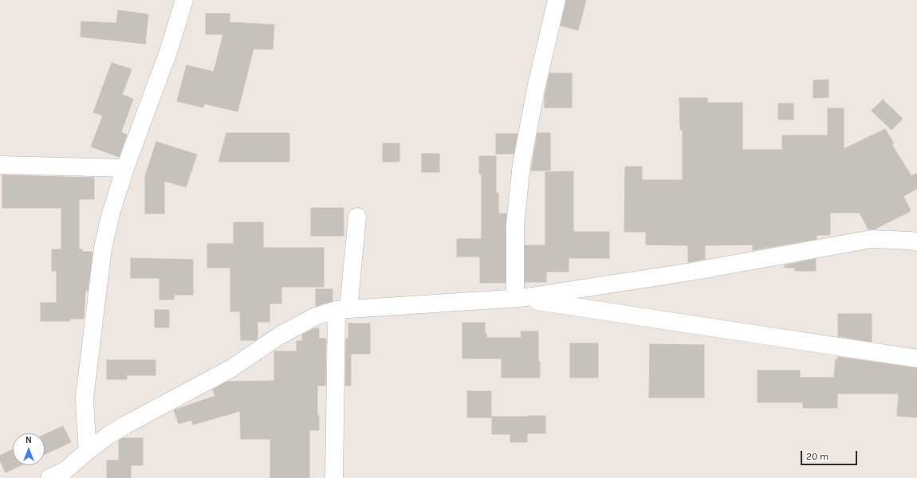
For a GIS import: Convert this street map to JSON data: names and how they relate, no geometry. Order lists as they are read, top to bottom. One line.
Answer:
{"scale_bar":"20 m","north":"top"}
